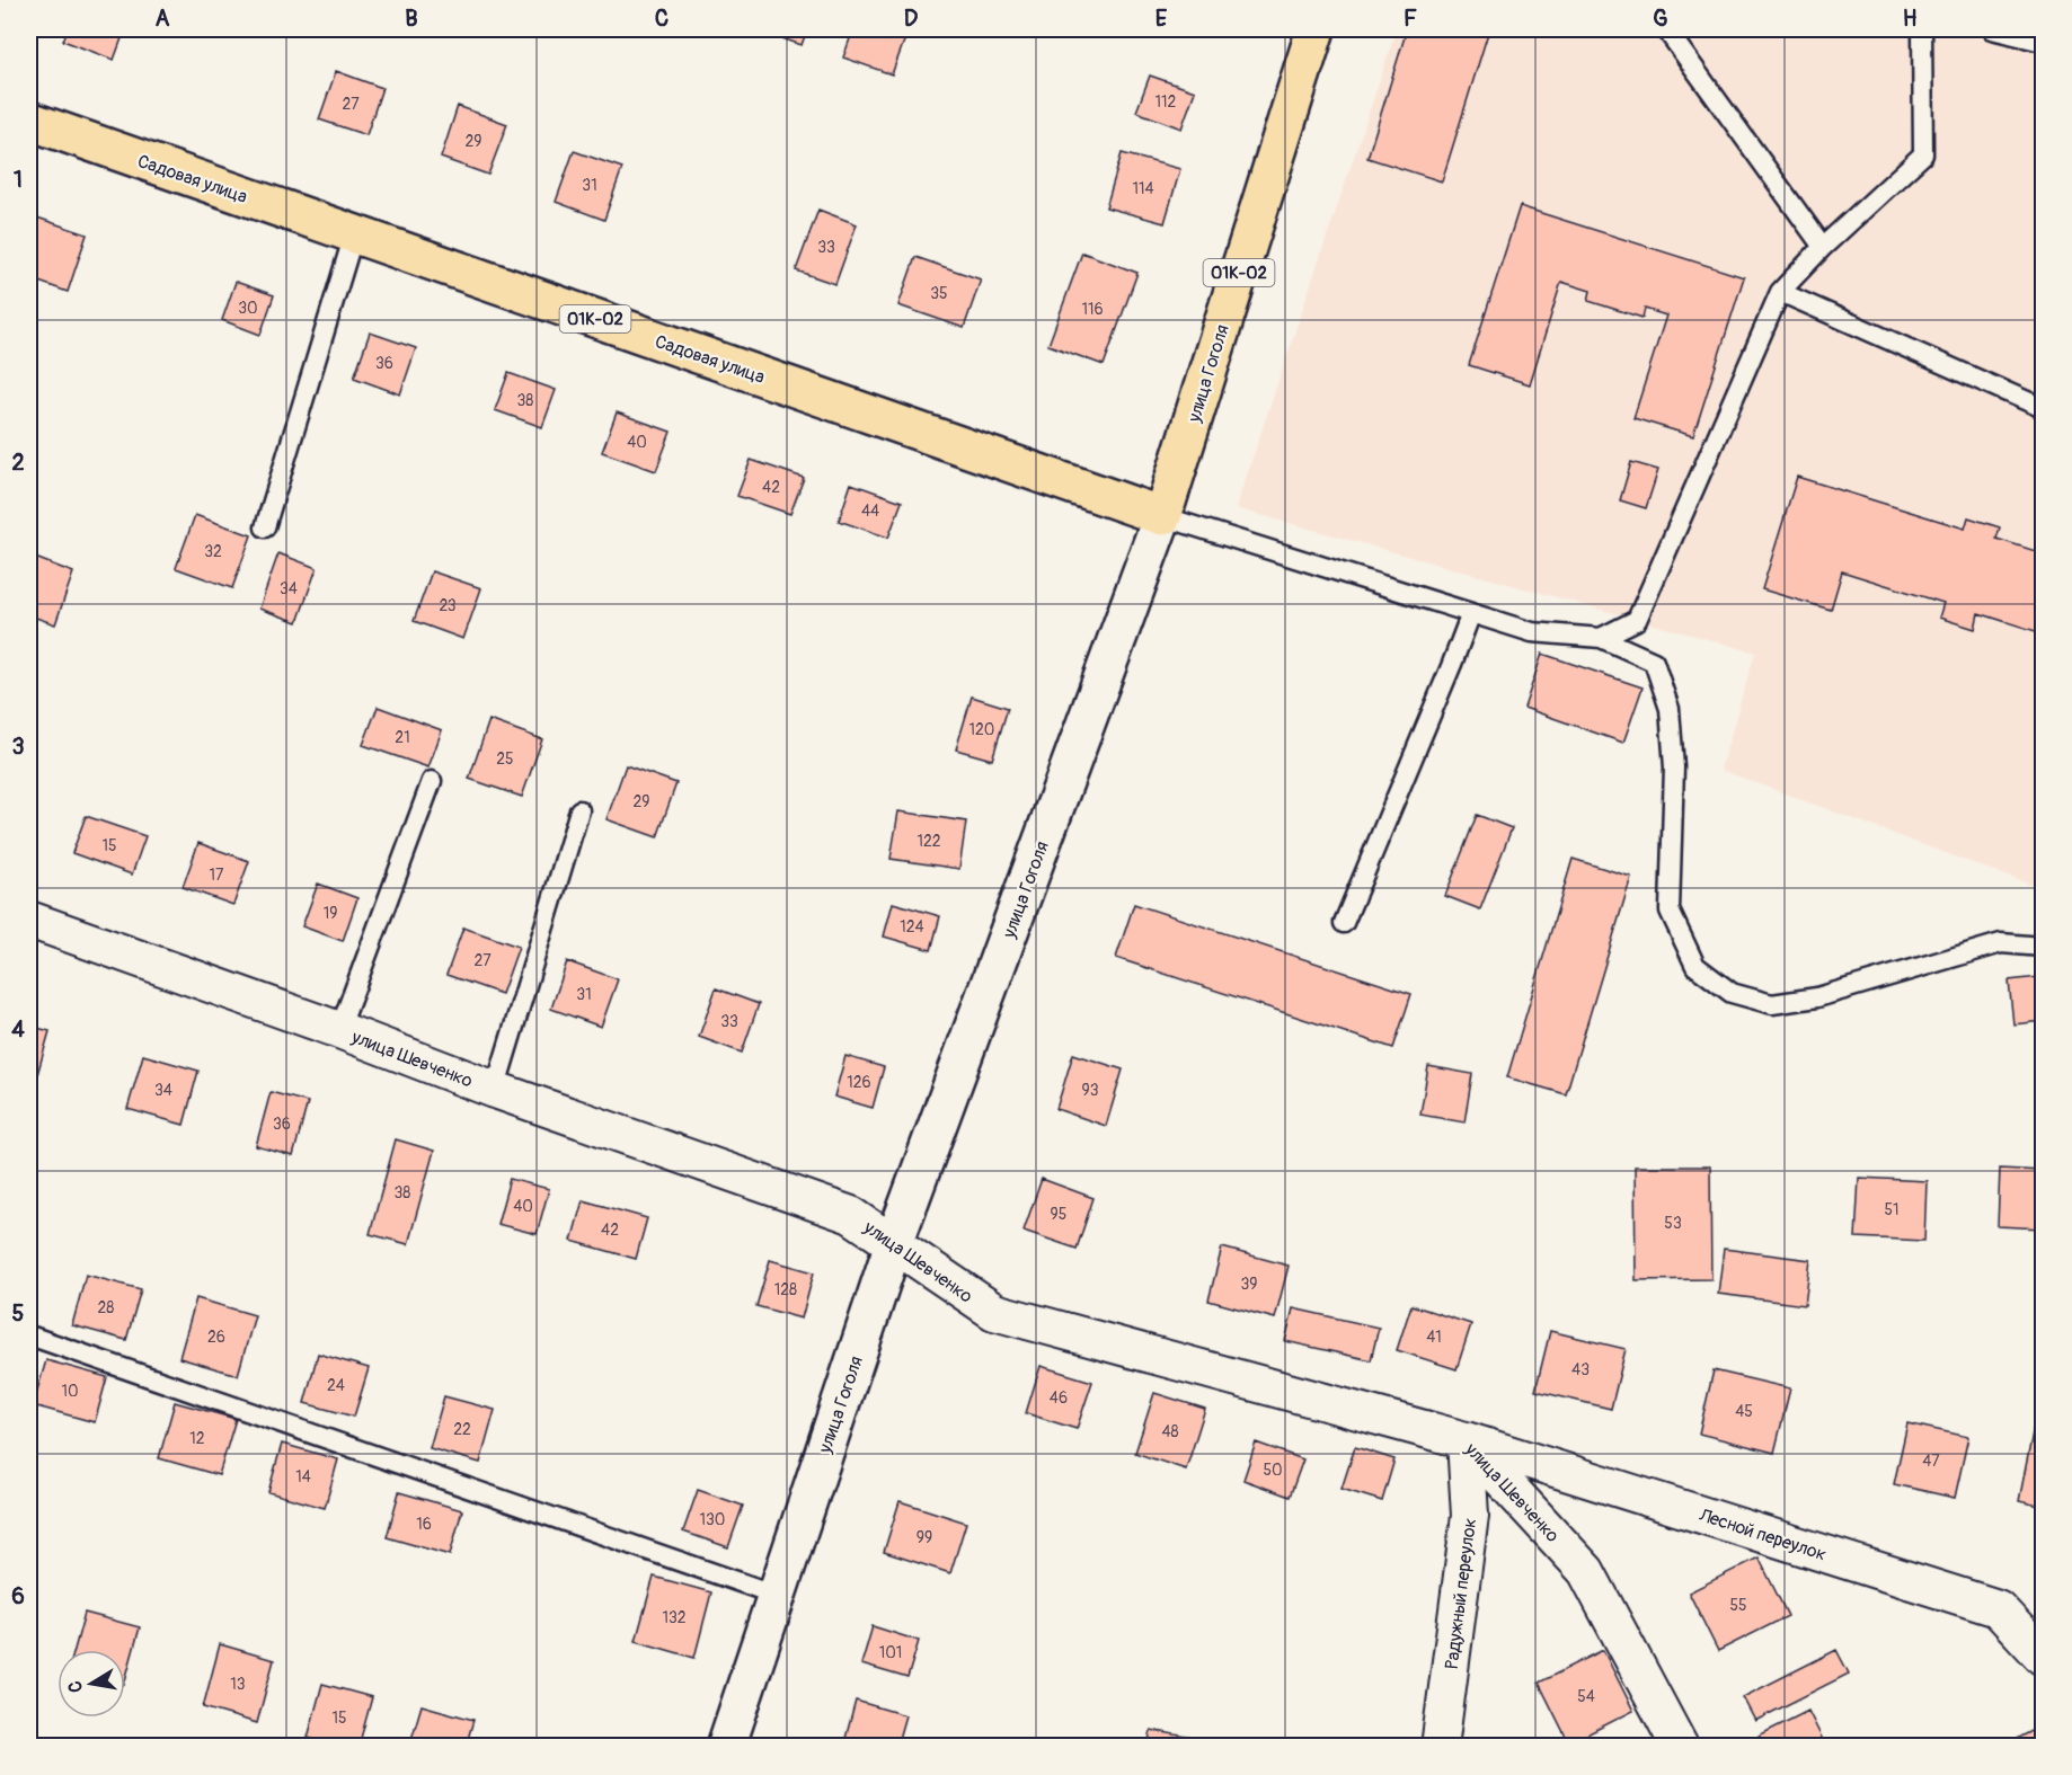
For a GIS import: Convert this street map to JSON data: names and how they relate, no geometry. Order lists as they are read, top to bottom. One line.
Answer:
{"streets":{"main road":["Садовая улица","01К-02","улица Гоголя"],"street":["улица Шевченко","Лесной переулок","Радужный переулок"]},"crossings":[["Садовая улица","улица Гоголя"],["улица Гоголя","улица Шевченко"],["улица Шевченко","Лесной переулок"],["улица Шевченко","Радужный переулок"],["Лесной переулок","Радужный переулок"]],"house_numbers":["112","27","29","31","114","33","35","30","116","36","38","40","42","44","32","34","23","120","21","25","29","122","15","17","19","124","27","31","33","126","34","93","36","38","40","51","95","53","42","39","128","28","26","41","43","24","10","46","45","22","48","12","47","50","14","130","16","99","55","132","101","13","54","15"],"north":"left","grid":{"columns":["A","B","C","D","E","F","G","H"],"rows":["1","2","3","4","5","6"]}}
